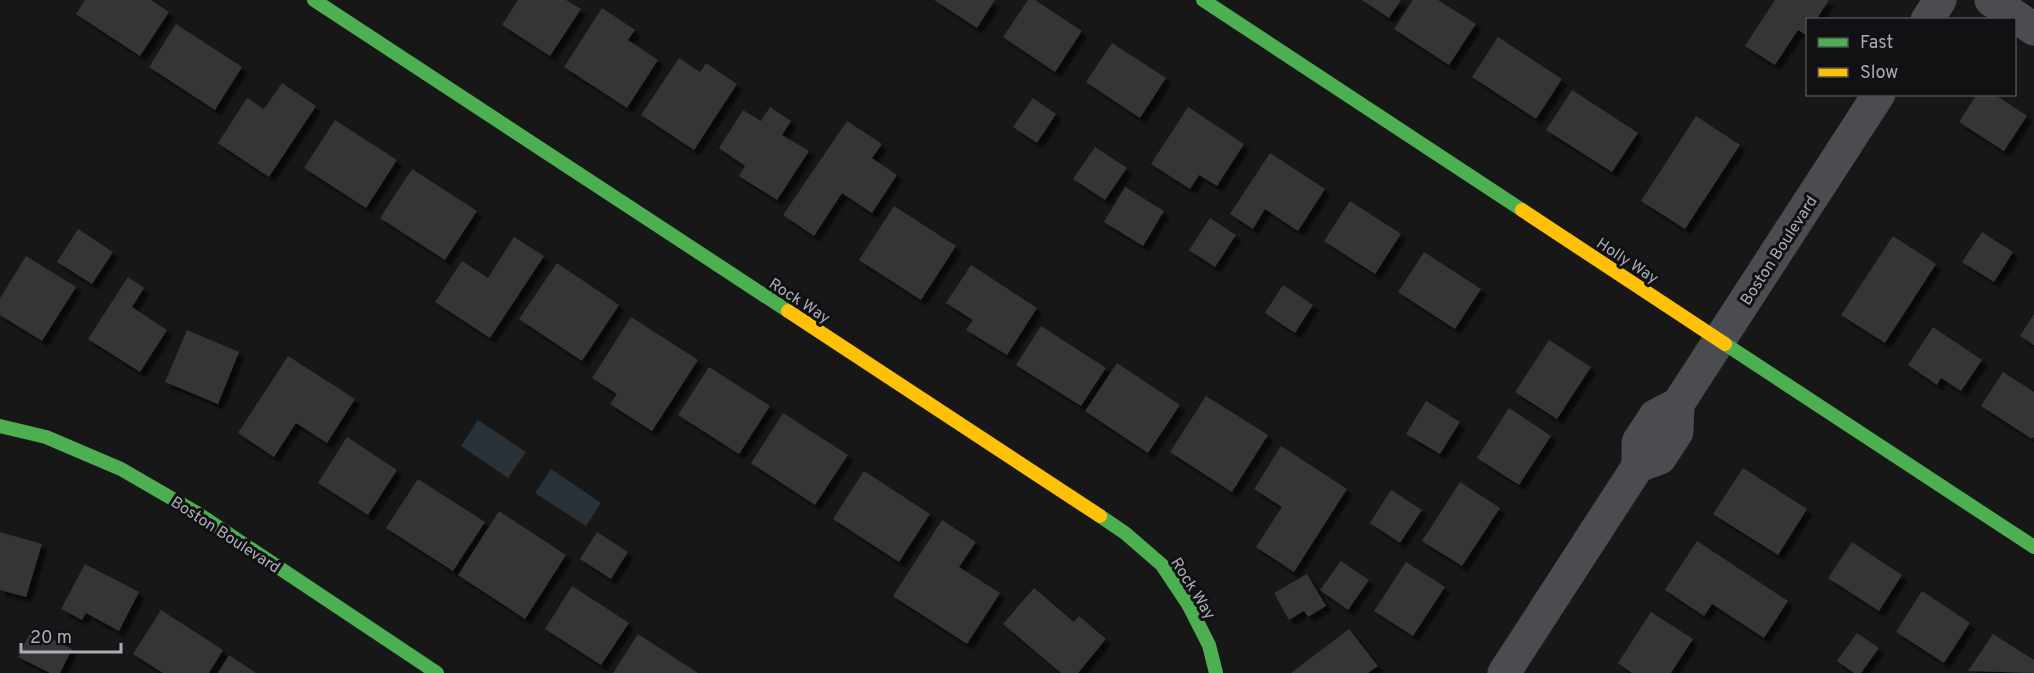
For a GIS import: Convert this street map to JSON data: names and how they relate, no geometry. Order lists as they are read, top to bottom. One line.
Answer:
{"streets":{"street":["Boston Boulevard","Holly Way","Rock Way"]},"crossings":[["Boston Boulevard","Holly Way"]],"legend":["Fast","Slow"],"scale_bar":"20 m"}
